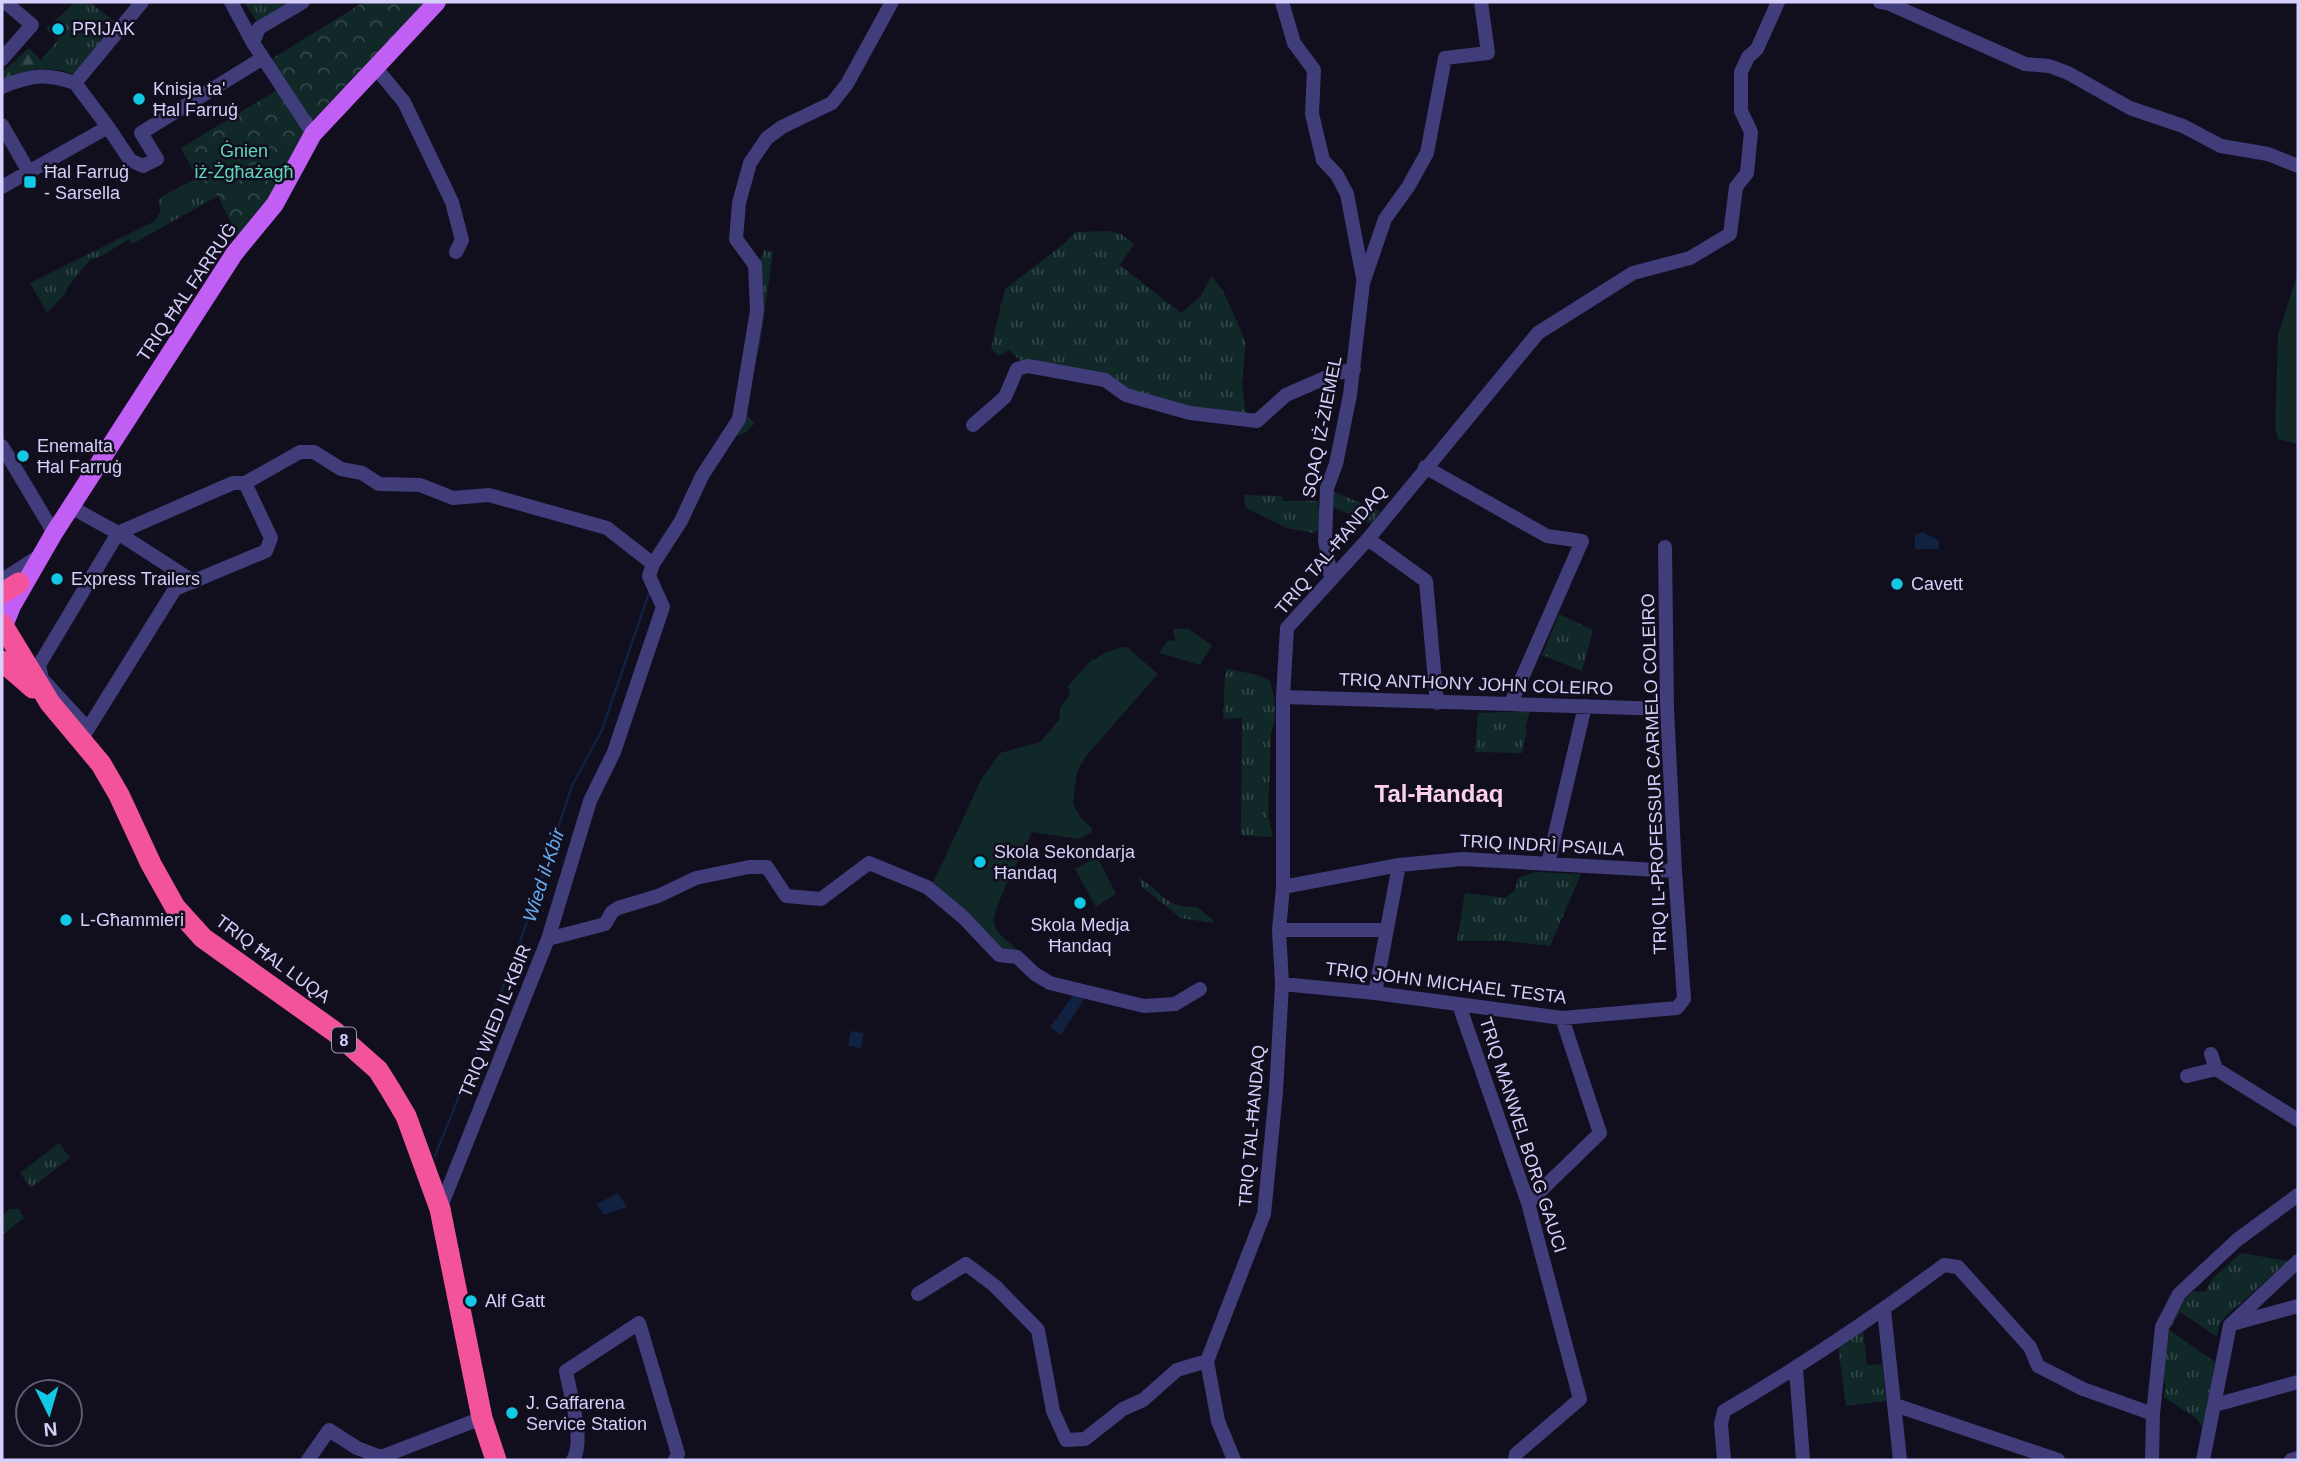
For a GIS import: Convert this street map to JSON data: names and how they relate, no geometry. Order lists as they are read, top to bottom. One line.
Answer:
{"streets":{"highway":["TRIQ ĦAL LUQA","8"],"main road":["TRIQ ĦAL FARRUĠ"],"street":["SQAQ IŻ-ŻIEMEL","TRIQ TAL-ĦANDAQ","TRIQ ANTHONY JOHN COLEIRO","TRIQ IL-PROFESSUR CARMELO COLEIRO","TRIQ INDRÌ PSAILA","TRIQ JOHN MICHAEL TESTA","TRIQ WIED IL-KBIR","TRIQ MANWEL BORG GAUCI"]},"crossings":[["TRIQ ĦAL FARRUĠ","TRIQ ĦAL LUQA"],["SQAQ IŻ-ŻIEMEL","TRIQ TAL-ĦANDAQ"],["TRIQ TAL-ĦANDAQ","TRIQ ANTHONY JOHN COLEIRO"],["TRIQ TAL-ĦANDAQ","TRIQ INDRÌ PSAILA"],["TRIQ TAL-ĦANDAQ","TRIQ JOHN MICHAEL TESTA"],["TRIQ ANTHONY JOHN COLEIRO","TRIQ IL-PROFESSUR CARMELO COLEIRO"],["TRIQ IL-PROFESSUR CARMELO COLEIRO","TRIQ INDRÌ PSAILA"],["TRIQ IL-PROFESSUR CARMELO COLEIRO","TRIQ JOHN MICHAEL TESTA"],["TRIQ ĦAL LUQA","TRIQ WIED IL-KBIR"],["TRIQ JOHN MICHAEL TESTA","TRIQ MANWEL BORG GAUCI"]],"districts":["Tal-Ħandaq"],"water":["Wied il-Kbir"],"parks":["Ġnien iż-Żgħażagħ"],"places":{"other":["PRIJAK","Knisja ta' Ħal Farruġ","Enemalta Ħal Farruġ","Express Trailers","Cavett","Skola Sekondarja Ħandaq","Skola Medja Ħandaq","L-Għammieri","Alf Gatt","J. Gaffarena Service Station"],"transit":["Ħal Farruġ - Sarsella"]},"north":"bottom"}
